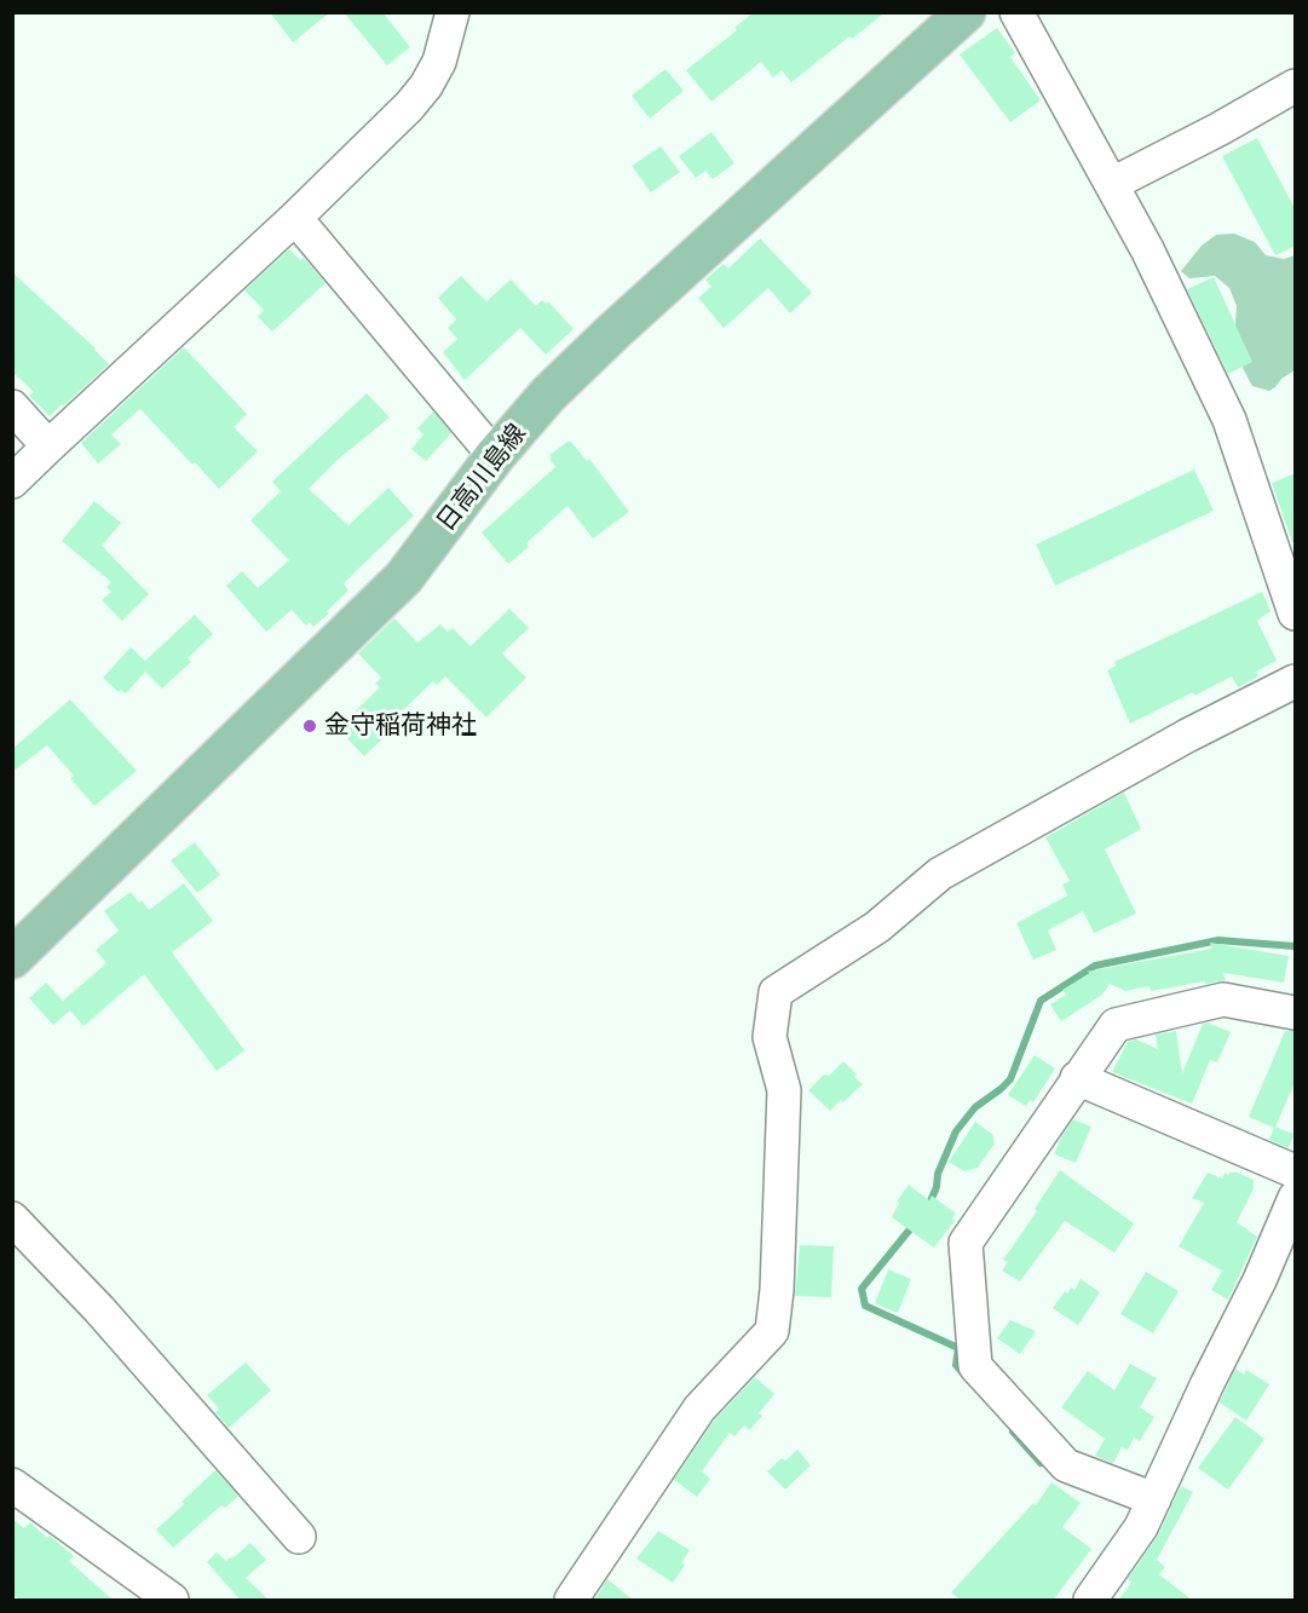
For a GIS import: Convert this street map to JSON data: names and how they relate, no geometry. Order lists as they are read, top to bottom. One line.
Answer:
{"streets":{"main road":["日高川島線"]},"places":["金守稲荷神社"]}
